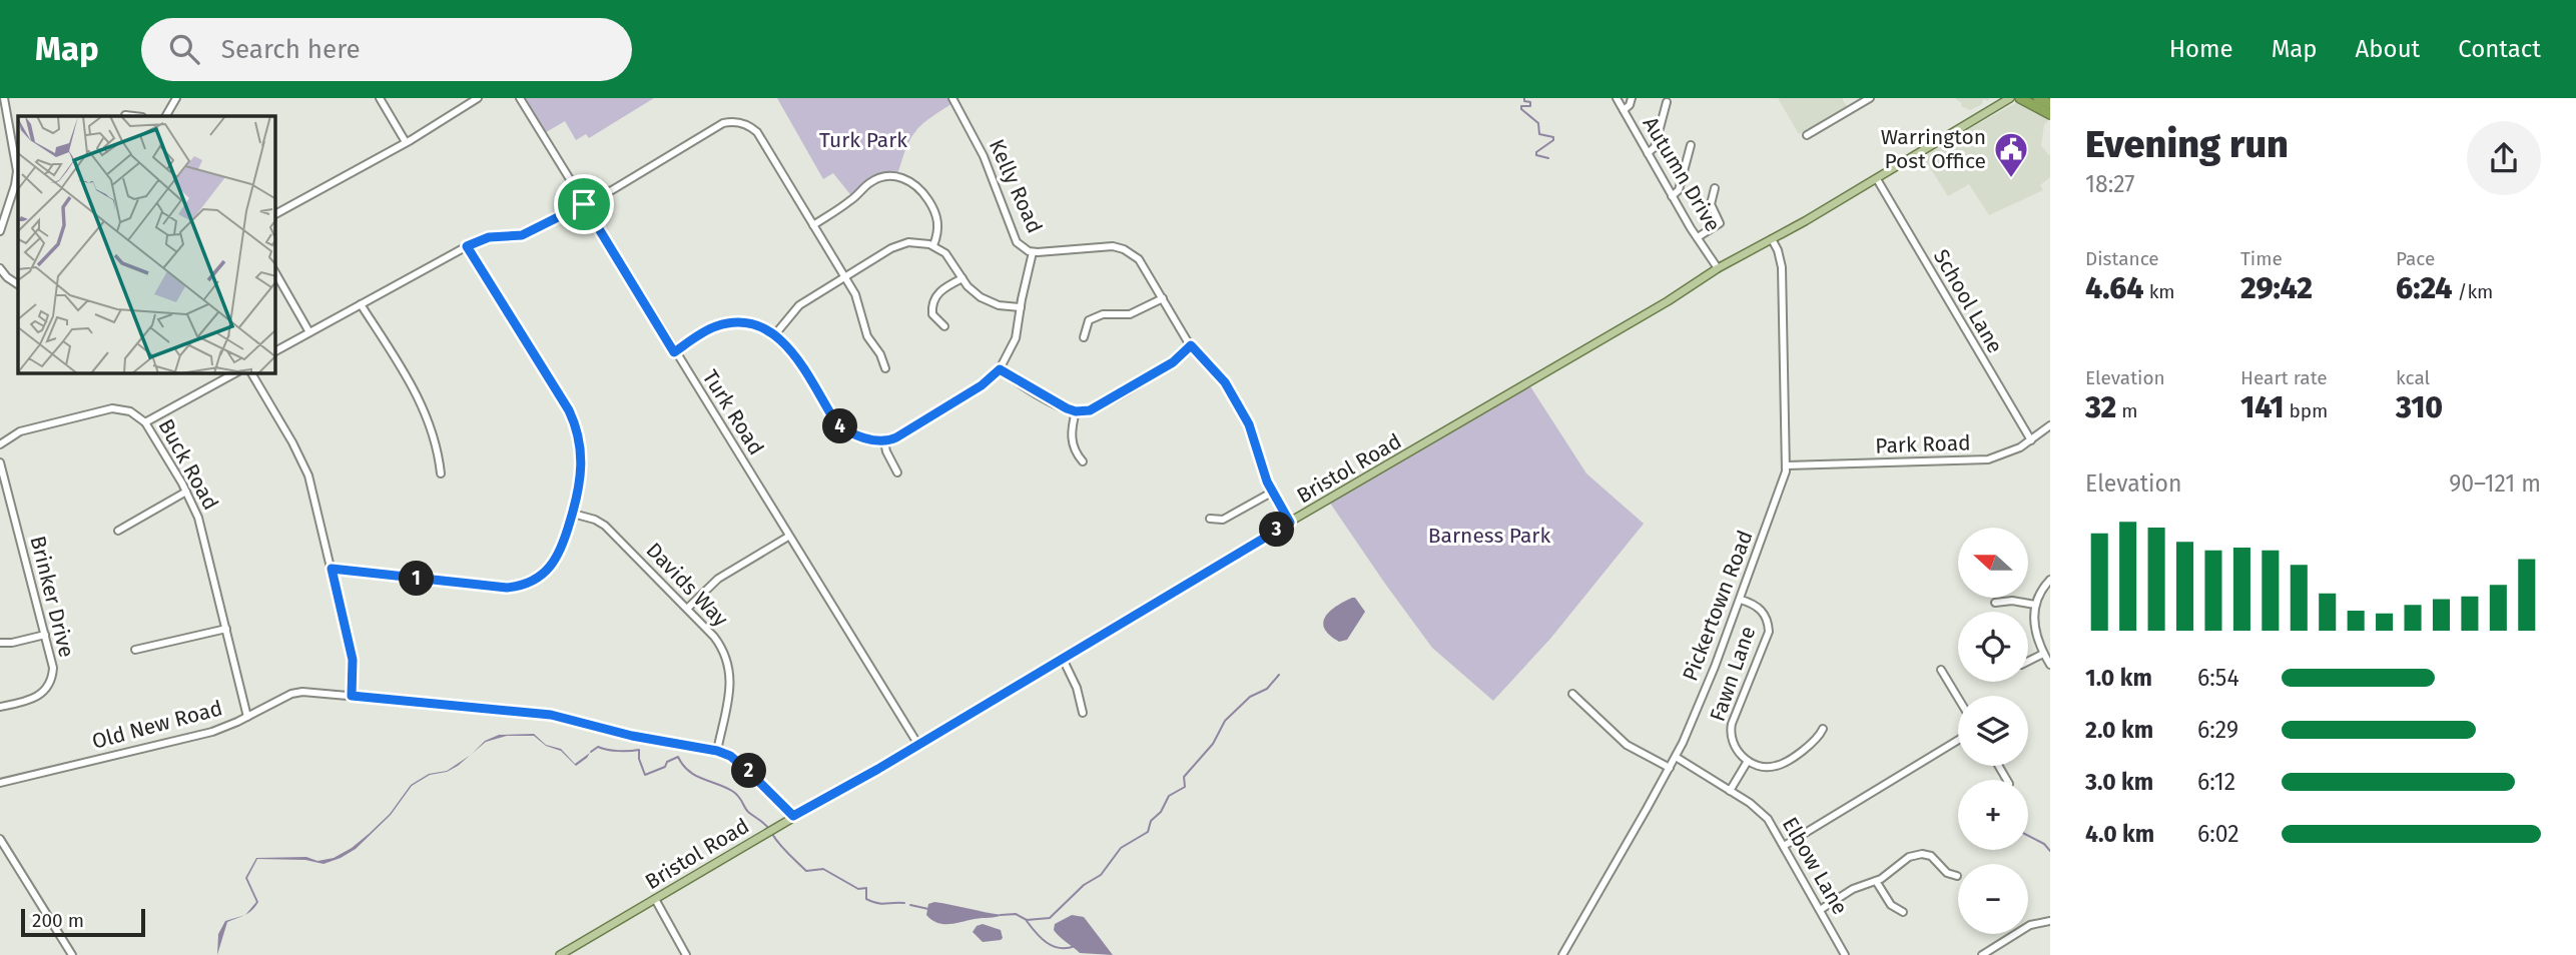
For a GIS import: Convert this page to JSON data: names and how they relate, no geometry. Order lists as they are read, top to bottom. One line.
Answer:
{"streets":{"main road":["Bristol Road"],"street":["Autumn Drive","Kelly Road","School Lane","Turk Road","Park Road","Buck Road","Davids Way","Brinker Drive","Pickertown Road","Fawn Lane","Old New Road","Elbow Lane"]},"crossings":[["Autumn Drive","Bristol Road"],["Kelly Road","Bristol Road"],["School Lane","Park Road"],["School Lane","Bristol Road"],["Turk Road","Bristol Road"],["Park Road","Pickertown Road"],["Buck Road","Old New Road"],["Bristol Road","Pickertown Road"],["Bristol Road","Old New Road"],["Davids Way","Old New Road"],["Pickertown Road","Fawn Lane"],["Pickertown Road","Elbow Lane"]],"parks":["Turk Park","Barness Park"],"places":{"public building":["Warrington Post Office"]},"scale_bar":"200 m","north":"left","page":{"header":"Map","search":"Search here","nav":["Home","Map","About","Contact"],"heading":["Evening run","18:27"],"stats":[["Distance","4.64 km"],["Time","29:42"],["Pace","6:24 /km"],["Elevation","32 m"],["Heart rate","141 bpm"],["kcal","310"]],"pins":["4","3","1","2"],"chart":["Elevation","90–121 m"],"map_buttons":["+","−"],"list":[{"name":"1.0 km","note":"6:54"},{"name":"2.0 km","note":"6:29"},{"name":"3.0 km","note":"6:12"},{"name":"4.0 km","note":"6:02"}],"scale":"200 m"}}
